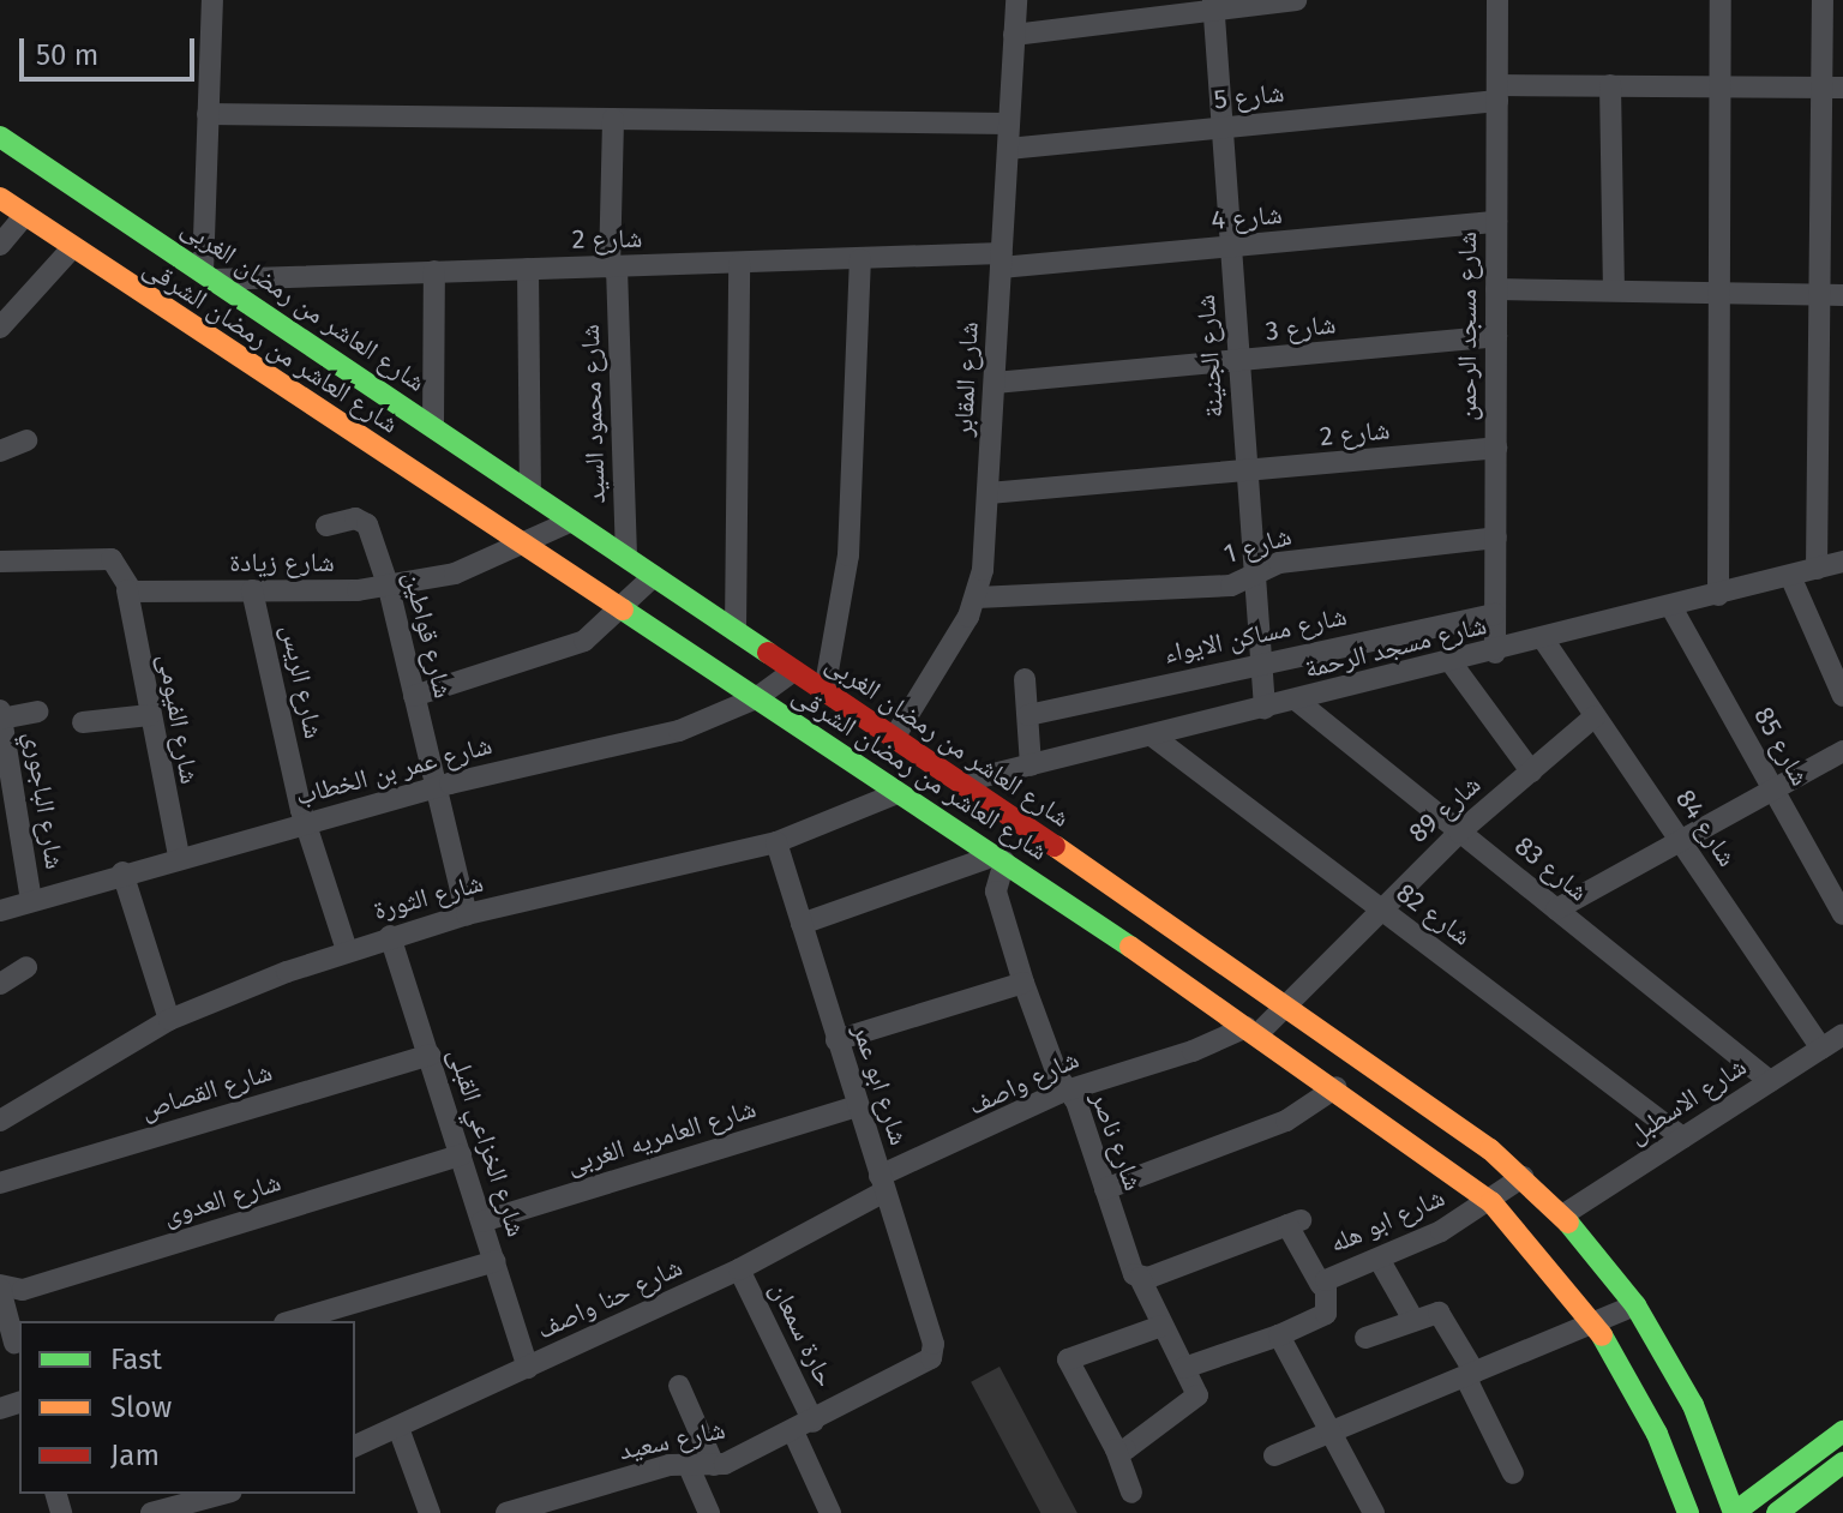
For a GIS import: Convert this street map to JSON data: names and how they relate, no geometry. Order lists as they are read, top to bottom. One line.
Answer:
{"streets":{"street":["شارع 5","شارع 4","شارع 2","شارع العاشر من رمضان الغربى","شارع مسجد الرحمن","شارع 3","شارع العاشر من رمضان الشرقى","شارع الجنينة","شارع المقابر","شارع محمود السيد","شارع 1","شارع زيادة","شارع قواطين","شارع مساكن الايواء","شارع مسجد الرحمة","شارع الريس","شارع الفيومى","شارع 85","شارع عمر بن الخطاب","شارع الباجوري","شارع 89","شارع 84","شارع 83","شارع الثورة","شارع 82","شارع واصف","شارع ابو عمر","شارع القصاص","شارع الاسطبل","شارع العامريه الغربى","شارع ناصر","شارع الخزاعي القبلى","شارع العدوى","شارع ابو هله","شارع حنا واصف","حارة سمعان","شارع سعيد"]},"crossings":[["شارع 5","شارع مسجد الرحمن"],["شارع 5","شارع الجنينة"],["شارع 5","شارع المقابر"],["شارع 4","شارع 2"],["شارع 4","شارع مسجد الرحمن"],["شارع 4","شارع الجنينة"],["شارع 4","شارع المقابر"],["شارع 2","شارع العاشر من رمضان الغربى"],["شارع 2","شارع مسجد الرحمن"],["شارع 2","شارع الجنينة"],["شارع 2","شارع المقابر"],["شارع 2","شارع محمود السيد"],["شارع العاشر من رمضان الغربى","شارع المقابر"],["شارع العاشر من رمضان الغربى","شارع محمود السيد"],["شارع العاشر من رمضان الغربى","شارع زيادة"],["شارع العاشر من رمضان الغربى","شارع مسجد الرحمة"],["شارع العاشر من رمضان الغربى","شارع عمر بن الخطاب"],["شارع العاشر من رمضان الغربى","شارع 89"],["شارع العاشر من رمضان الغربى","شارع الاسطبل"],["شارع العاشر من رمضان الغربى","شارع ابو هله"],["شارع مسجد الرحمن","شارع 3"],["شارع مسجد الرحمن","شارع 1"],["شارع مسجد الرحمن","شارع مساكن الايواء"],["شارع مسجد الرحمن","شارع مسجد الرحمة"],["شارع 3","شارع الجنينة"],["شارع 3","شارع المقابر"],["شارع العاشر من رمضان الشرقى","شارع زيادة"],["شارع العاشر من رمضان الشرقى","شارع عمر بن الخطاب"],["شارع العاشر من رمضان الشرقى","شارع 89"],["شارع العاشر من رمضان الشرقى","شارع الثورة"],["شارع العاشر من رمضان الشرقى","شارع واصف"],["شارع العاشر من رمضان الشرقى","شارع ناصر"],["شارع العاشر من رمضان الشرقى","شارع ابو هله"],["شارع الجنينة","شارع 1"],["شارع الجنينة","شارع مساكن الايواء"],["شارع الجنينة","شارع مسجد الرحمة"],["شارع المقابر","شارع 1"],["شارع زيادة","شارع قواطين"],["شارع زيادة","شارع الريس"],["شارع زيادة","شارع الفيومى"],["شارع قواطين","شارع عمر بن الخطاب"],["شارع قواطين","شارع الثورة"],["شارع مسجد الرحمة","شارع 85"],["شارع مسجد الرحمة","شارع 84"],["شارع مسجد الرحمة","شارع 83"],["شارع مسجد الرحمة","شارع 82"],["شارع الريس","شارع عمر بن الخطاب"],["شارع الريس","شارع الثورة"],["شارع الفيومى","شارع عمر بن الخطاب"],["شارع عمر بن الخطاب","شارع الباجوري"],["شارع 89","شارع 84"],["شارع 89","شارع 83"],["شارع 89","شارع 82"],["شارع 89","شارع واصف"],["شارع 84","شارع الاسطبل"],["شارع 83","شارع الاسطبل"],["شارع الثورة","شارع ابو عمر"],["شارع الثورة","شارع الخزاعي القبلى"],["شارع 82","شارع الاسطبل"],["شارع واصف","شارع ابو عمر"],["شارع واصف","شارع ناصر"],["شارع واصف","شارع حنا واصف"],["شارع ابو عمر","شارع العامريه الغربى"],["شارع ابو عمر","شارع حنا واصف"],["شارع ابو عمر","شارع سعيد"],["شارع القصاص","شارع الخزاعي القبلى"],["شارع العامريه الغربى","شارع الخزاعي القبلى"],["شارع الخزاعي القبلى","شارع العدوى"],["شارع الخزاعي القبلى","شارع حنا واصف"],["شارع حنا واصف","حارة سمعان"],["حارة سمعان","شارع سعيد"]],"legend":["Fast","Slow","Jam"],"scale_bar":"50 m"}
